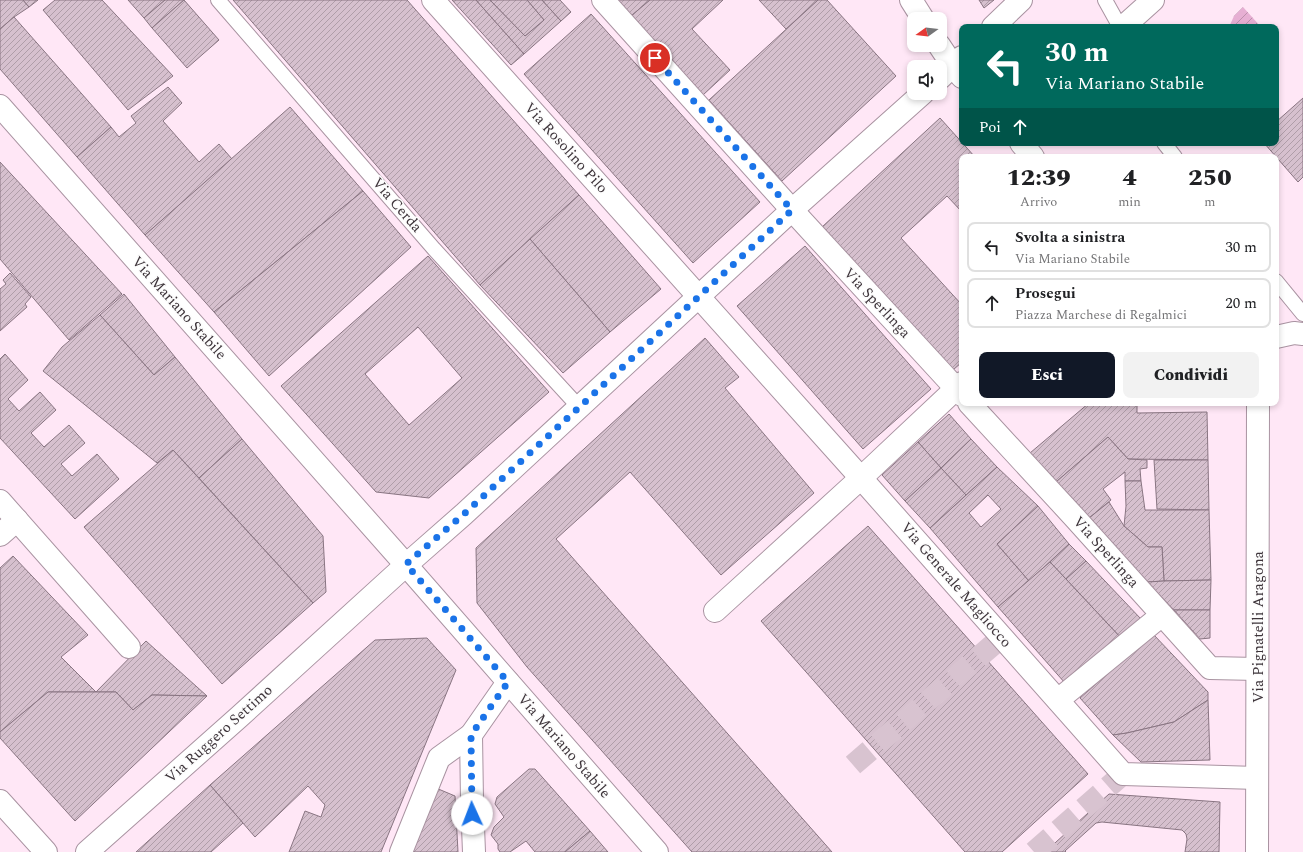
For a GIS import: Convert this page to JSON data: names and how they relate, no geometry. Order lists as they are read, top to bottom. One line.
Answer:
{"streets":{"street":["Via Rosolino Pilo","Via Sperlinga","Via Mariano Stabile","Via Generale Magliocco","Via Pignatelli Aragona","Via Ruggero Settimo"],"lane":["Via Cerda"]},"crossings":[["Via Rosolino Pilo","Via Generale Magliocco"],["Via Cerda","Via Ruggero Settimo"],["Via Sperlinga","Via Pignatelli Aragona"],["Via Mariano Stabile","Via Ruggero Settimo"],["Via Generale Magliocco","Via Pignatelli Aragona"]],"north":"left","page":{"turn":["30 m","Via Mariano Stabile"],"then":"Poi","eta":["12:39","Arrivo","4","min","250","m"],"list":[{"name":"Svolta a sinistra","note":"Via Mariano Stabile","value":"30 m"},{"name":"Prosegui","note":"Piazza Marchese di Regalmici","value":"20 m"}],"buttons":["Esci","Condividi"]}}
